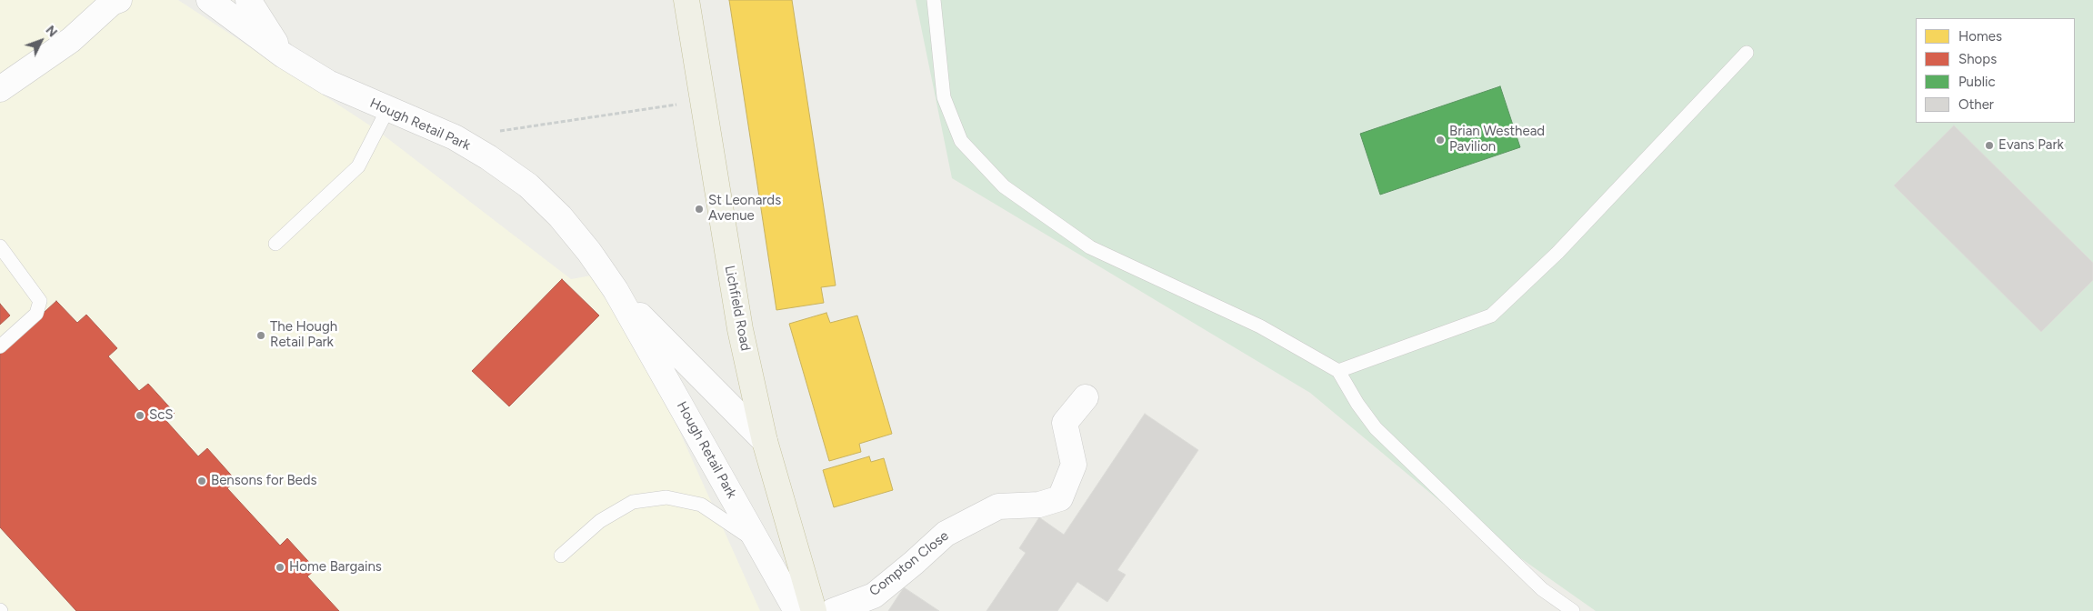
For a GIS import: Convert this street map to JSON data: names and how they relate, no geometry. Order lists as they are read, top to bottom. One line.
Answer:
{"streets":{"highway":["Lichfield Road"],"street":["Hough Retail Park","Compton Close"]},"crossings":[["Hough Retail Park","Lichfield Road"]],"places":["Brian Westhead Pavilion","Evans Park","St Leonards Avenue","The Hough Retail Park","ScS","Bensons for Beds","Home Bargains"],"legend":["Homes","Shops","Public","Other"],"north":"top right"}
